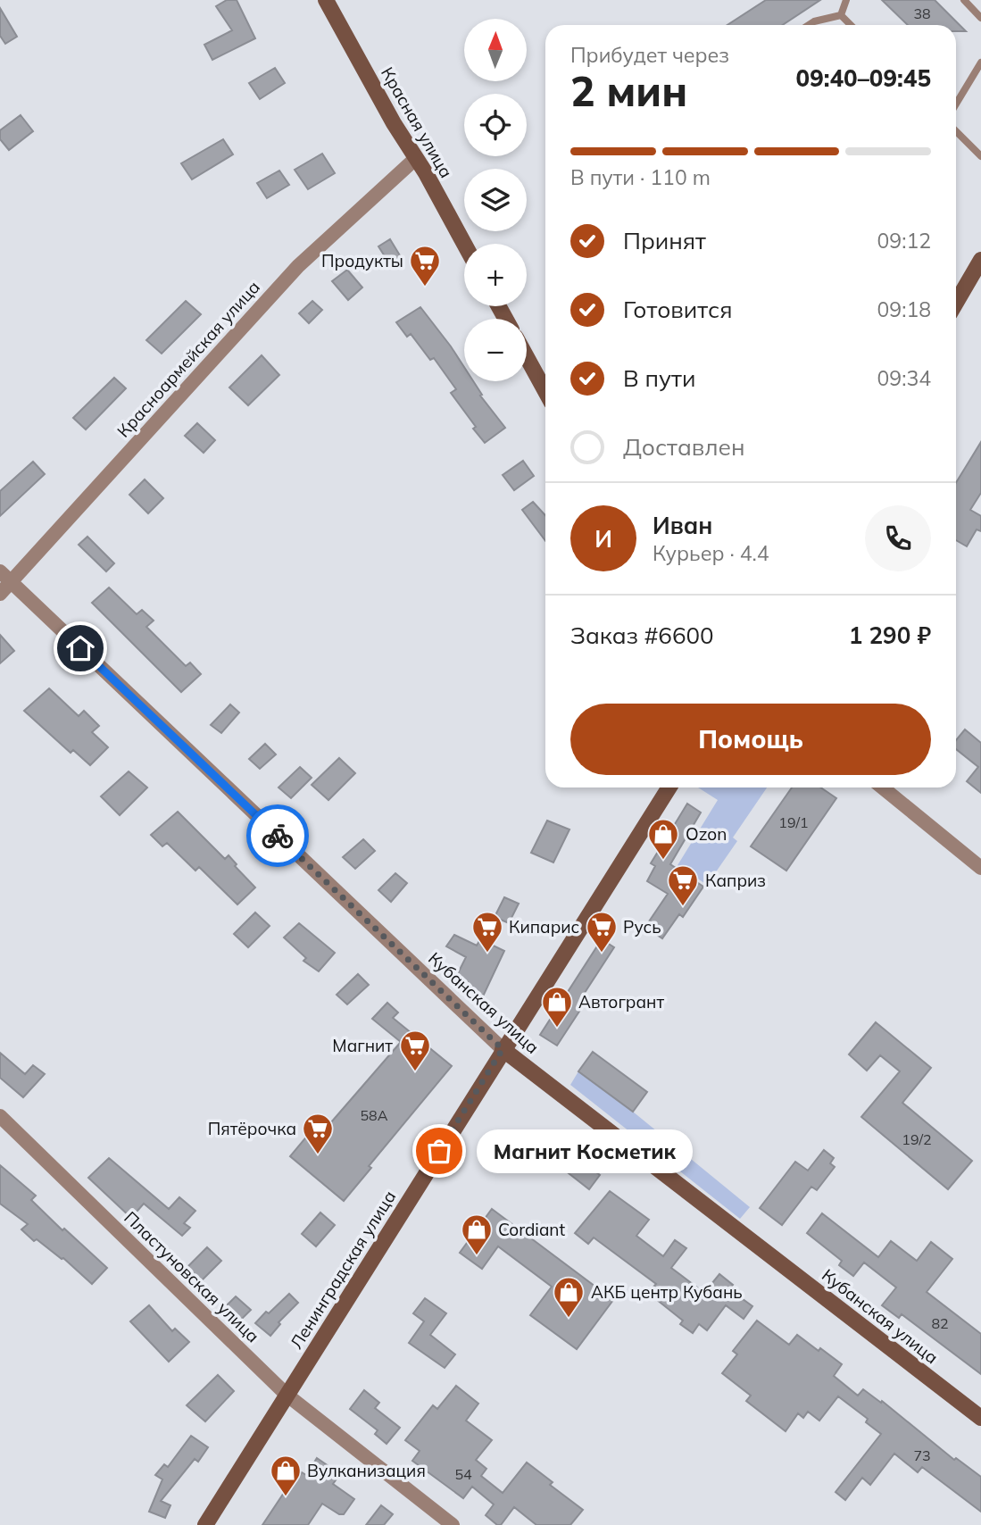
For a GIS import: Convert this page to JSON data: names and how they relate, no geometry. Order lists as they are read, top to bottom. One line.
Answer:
{"streets":{"street":["Красная улица","Красноармейская улица","Кубанская улица","Ленинградская улица","Пластуновская улица"]},"crossings":[["Красная улица","Красноармейская улица"],["Красноармейская улица","Кубанская улица"],["Кубанская улица","Ленинградская улица"],["Ленинградская улица","Пластуновская улица"]],"places":{"supermarket":["Продукты","Каприз","Кипарис","Русь","Магнит","Пятёрочка"],"shop":["Ozon","Автогрант","Cordiant","АКБ центр Кубань","Вулканизация"],"other":["Магнит Косметик"]},"house_numbers":["38","19/1","58А","19/2","82","73","54"],"north":"top","page":{"map_buttons":["+","−"],"heading":["2 мин","Прибудет через","09:40–09:45"],"panel":["Иван","Курьер · 4.4","Заказ #6600","1 290 ₽"],"bar":"В пути · 110 m","list":[["Принят","09:12"],["Готовится","09:18"],["В пути","09:34"],"Доставлен"],"round":"И","buttons":"Помощь","bubble":"Магнит Косметик"}}
